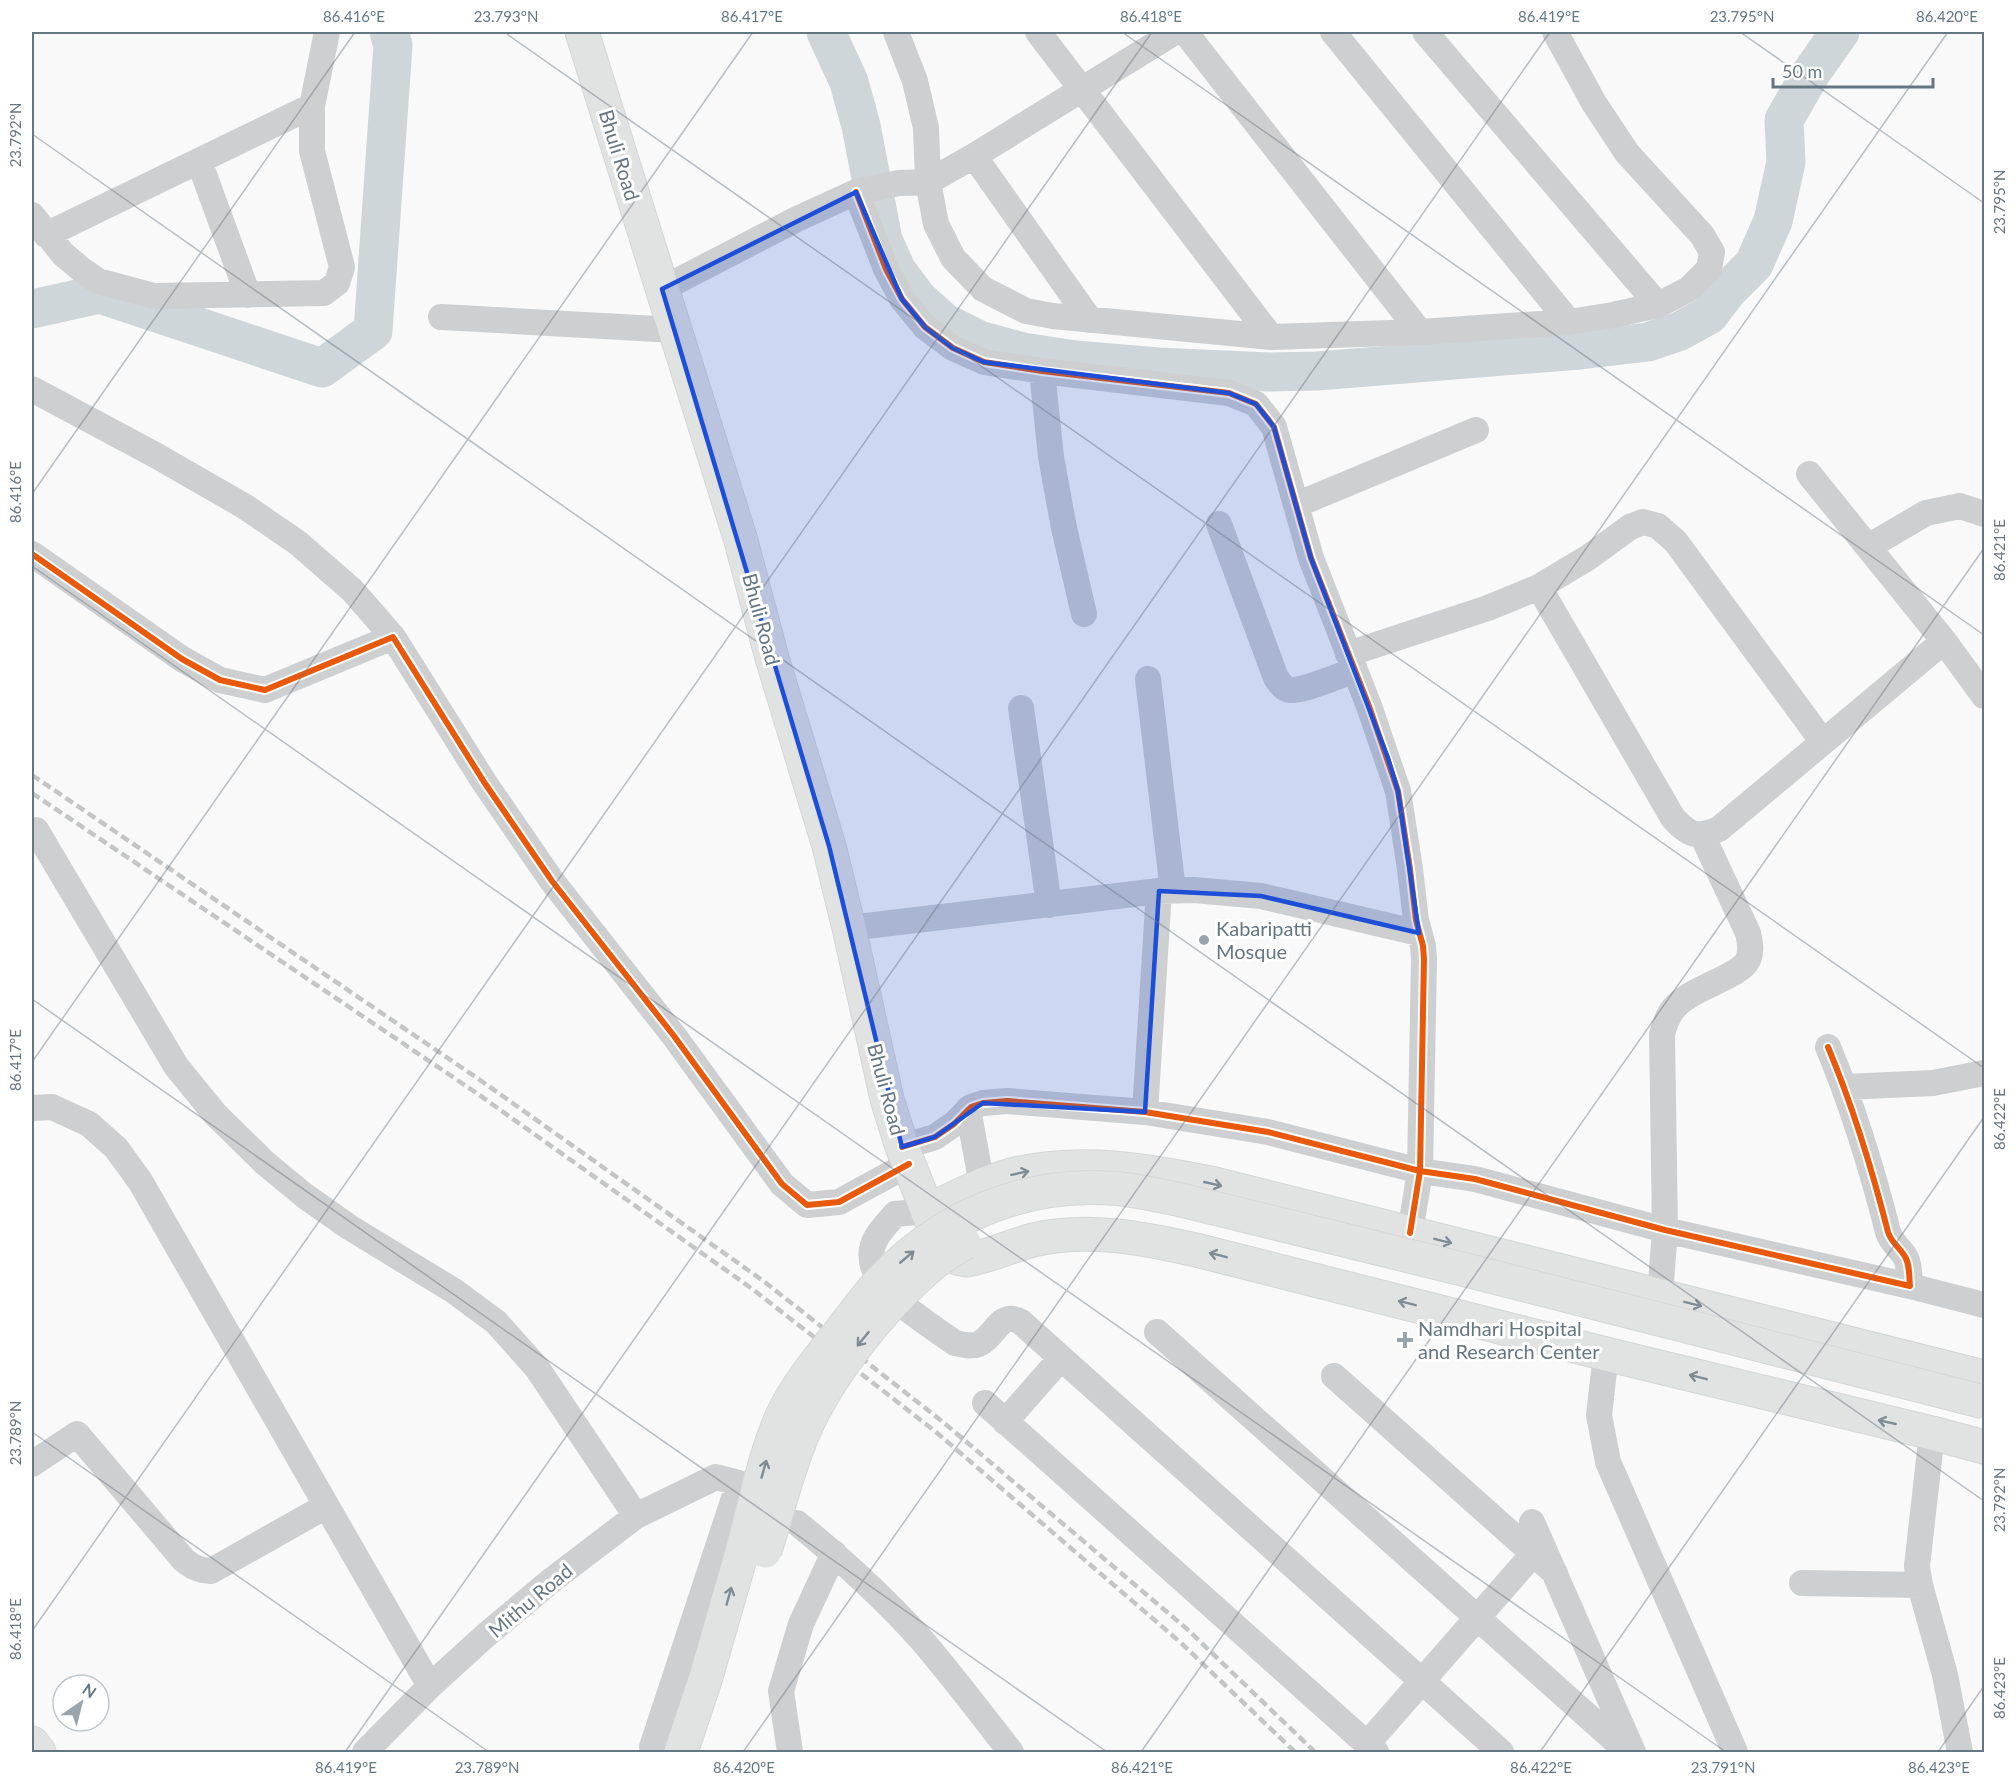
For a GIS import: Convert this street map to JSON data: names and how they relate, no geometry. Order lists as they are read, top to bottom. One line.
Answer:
{"streets":{"main road":["Bhuli Road"],"street":["Mithu Road"]},"places":{"other":["Kabaripatti Mosque"],"health":["Namdhari Hospital and Research Center"]},"scale_bar":"50 m","north":"top right","coordinates":["86.416°E","23.793°N","86.417°E","86.418°E","86.419°E","23.795°N","86.420°E","23.792°N","86.421°E","86.422°E","23.789°N","86.423°E","23.791°N"]}
